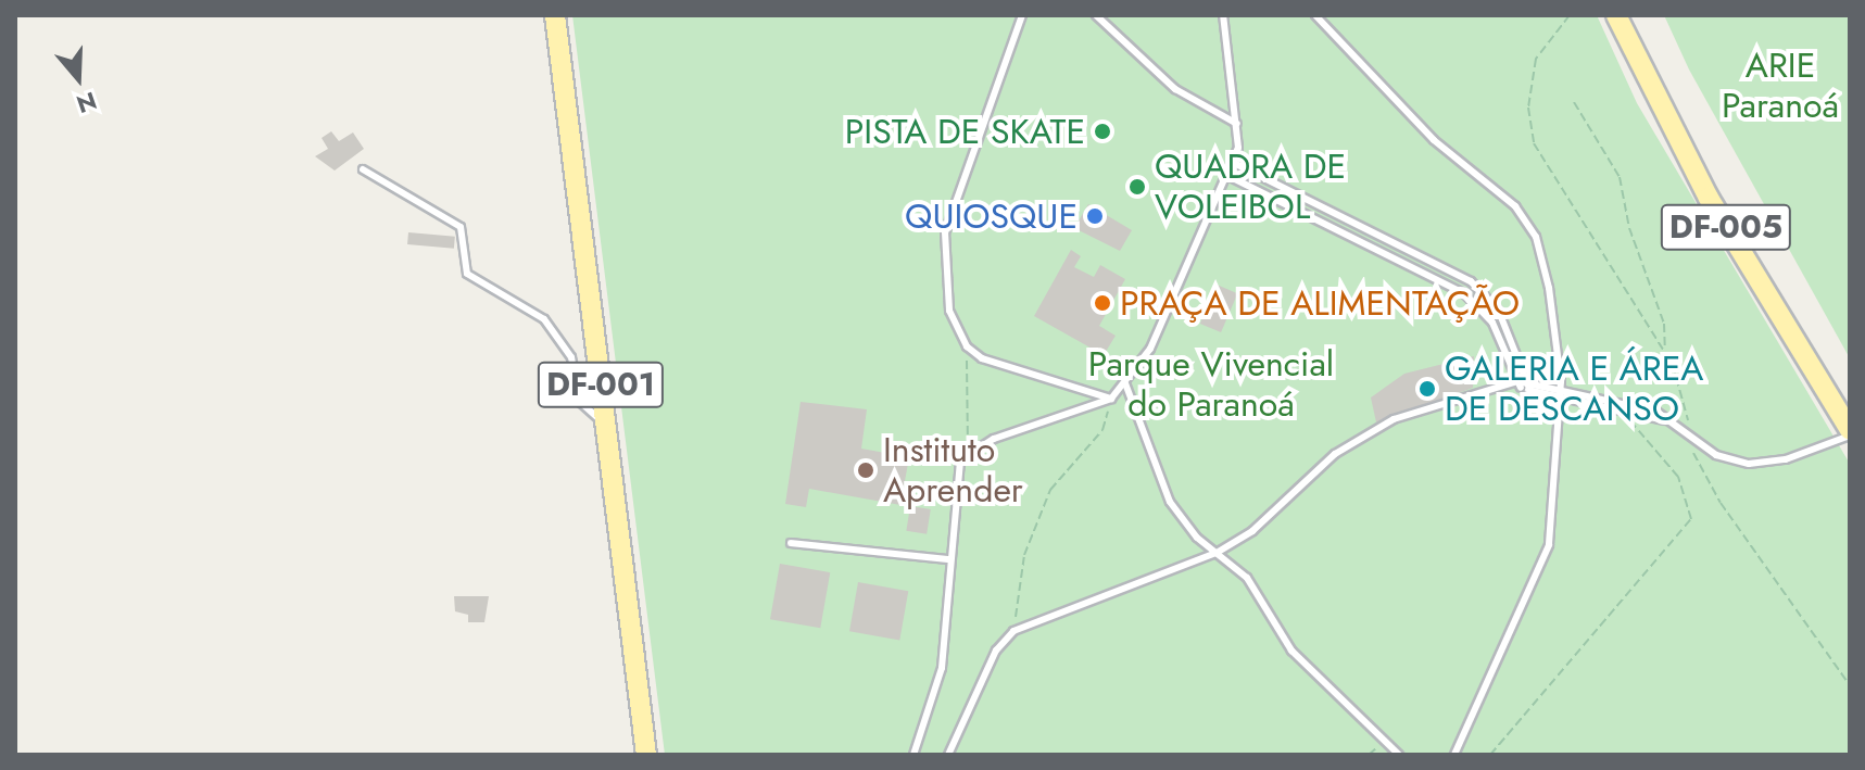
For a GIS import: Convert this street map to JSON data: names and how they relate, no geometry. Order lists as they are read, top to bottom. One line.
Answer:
{"streets":{"main road":["DF-005","DF-001"]},"parks":["ARIE Paranoá","Parque Vivencial do Paranoá"],"places":["PISTA DE SKATE","QUADRA DE VOLEIBOL","QUIOSQUE","PRAÇA DE ALIMENTAÇÃO","GALERIA E ÁREA DE DESCANSO","Instituto Aprender"],"north":"bottom"}
